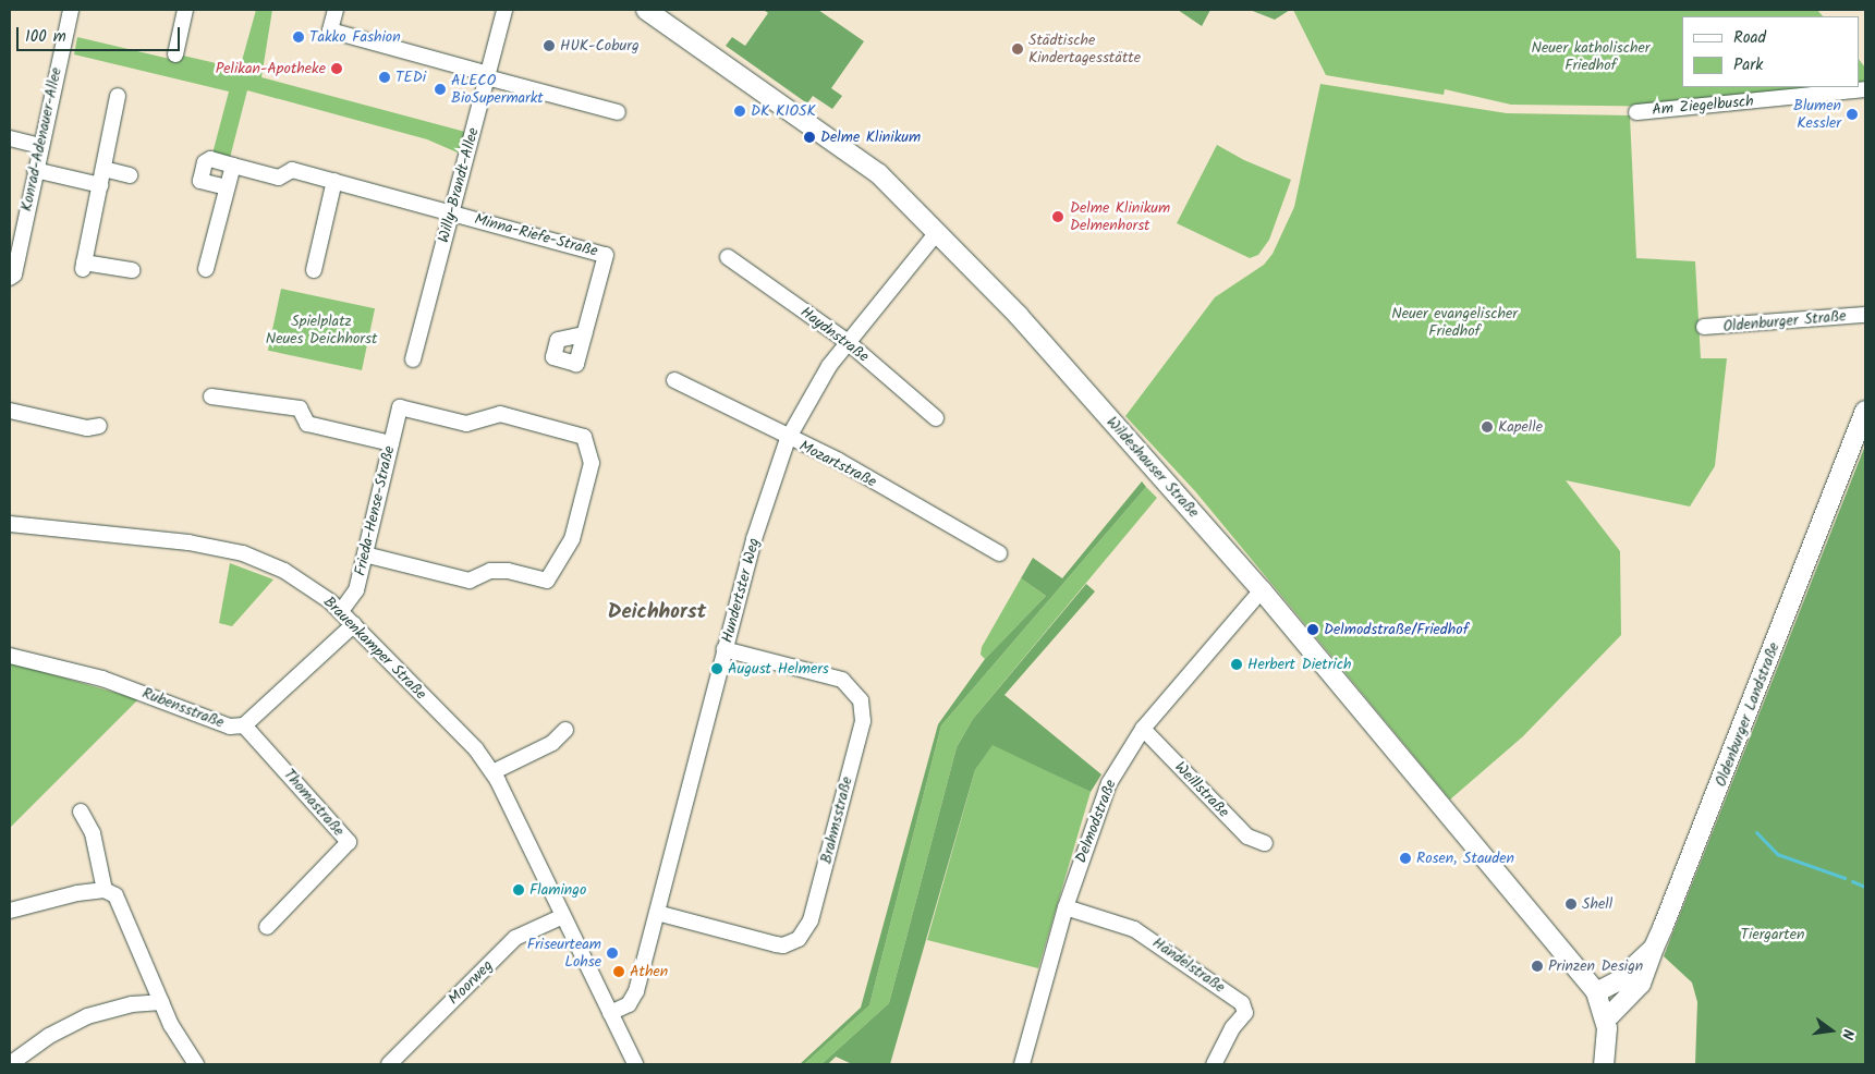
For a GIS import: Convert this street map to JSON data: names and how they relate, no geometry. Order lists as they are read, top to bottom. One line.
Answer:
{"streets":{"main road":["Wildeshauser Straße","Oldenburger Landstraße"],"street":["Am Ziegelbusch","Konrad-Adenauer-Allee","Willy-Brandt-Allee","Minna-Riefe-Straße","Oldenburger Straße","Haydnstraße","Mozartstraße","Frieda-Hense-Straße","Hundertster Weg","Brauenkamper Straße","Rubensstraße","Weillstraße","Thomastraße","Brahmsstraße","Delmodstraße","Händelstraße","Moorweg"]},"crossings":[["Willy-Brandt-Allee","Minna-Riefe-Straße"],["Haydnstraße","Hundertster Weg"],["Mozartstraße","Hundertster Weg"],["Wildeshauser Straße","Hundertster Weg"],["Wildeshauser Straße","Oldenburger Landstraße"],["Wildeshauser Straße","Delmodstraße"],["Frieda-Hense-Straße","Brauenkamper Straße"],["Hundertster Weg","Brauenkamper Straße"],["Hundertster Weg","Brahmsstraße"],["Brauenkamper Straße","Rubensstraße"],["Brauenkamper Straße","Moorweg"],["Rubensstraße","Thomastraße"],["Weillstraße","Delmodstraße"],["Delmodstraße","Händelstraße"]],"districts":["Deichhorst"],"parks":["Neuer katholischer Friedhof","Neuer evangelischer Friedhof","Spielplatz Neues Deichhorst","Tiergarten"],"places":["Takko Fashion","HUK-Coburg","Städtische Kindertagesstätte","Pelikan-Apotheke","TEDi","ALECO BioSupermarkt","DK KIOSK","Blumen Kessler","Delme Klinikum","Delme Klinikum Delmenhorst","Kapelle","Delmodstraße/Friedhof","Herbert Dietrich","August Helmers","Rosen, Stauden","Flamingo","Shell","Friseurteam Lohse","Prinzen Design","Athen"],"legend":["Road","Park"],"scale_bar":"100 m","north":"right"}
